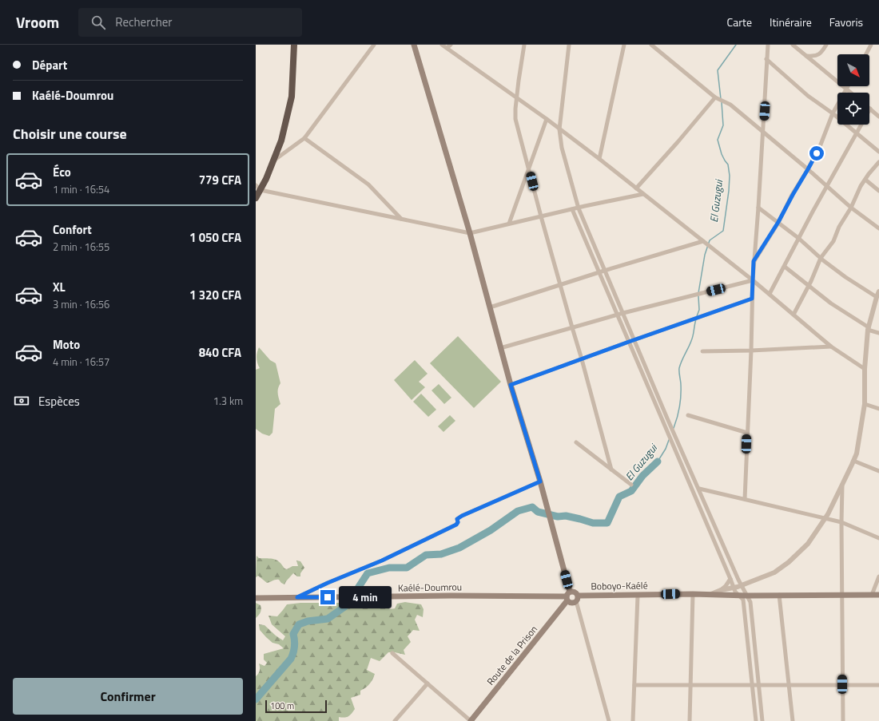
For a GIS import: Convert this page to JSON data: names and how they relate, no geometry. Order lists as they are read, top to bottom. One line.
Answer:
{"streets":{"main road":["Boboyo-Kaélé","Kaélé-Doumrou","Route de la Prison"]},"crossings":[["Boboyo-Kaélé","Kaélé-Doumrou"],["Boboyo-Kaélé","Route de la Prison"],["Kaélé-Doumrou","Route de la Prison"]],"water":["El Guzugui"],"scale_bar":"100 m","north":"bottom right","page":{"header":"Vroom","search":"Rechercher","nav":["Carte","Itinéraire","Favoris"],"banner":["Départ","Kaélé-Doumrou"],"heading":"Choisir une course","list":[{"name":"Éco","note":"1 min · 16:54","value":"779 CFA"},{"name":"Confort","note":"2 min · 16:55","value":"1 050 CFA"},{"name":"XL","note":"3 min · 16:56","value":"1 320 CFA"},{"name":"Moto","note":"4 min · 16:57","value":"840 CFA"}],"pay":["Espèces","1.3 km"],"bubble":"4 min","buttons":"Confirmer","scale":"100 m"}}
